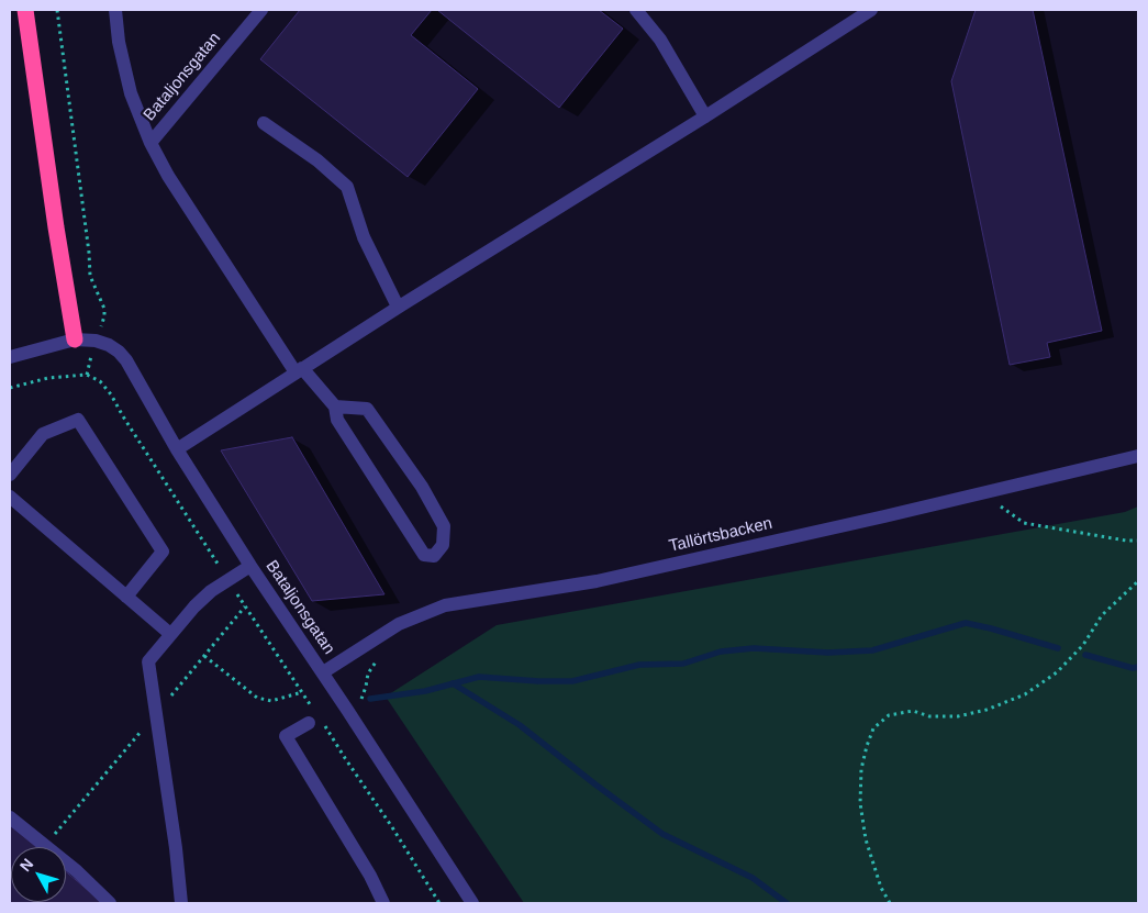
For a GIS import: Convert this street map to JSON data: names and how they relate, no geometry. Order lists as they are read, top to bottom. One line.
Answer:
{"streets":{"street":["Bataljonsgatan","Tallörtsbacken"]},"crossings":[["Bataljonsgatan","Tallörtsbacken"]],"north":"top left"}
